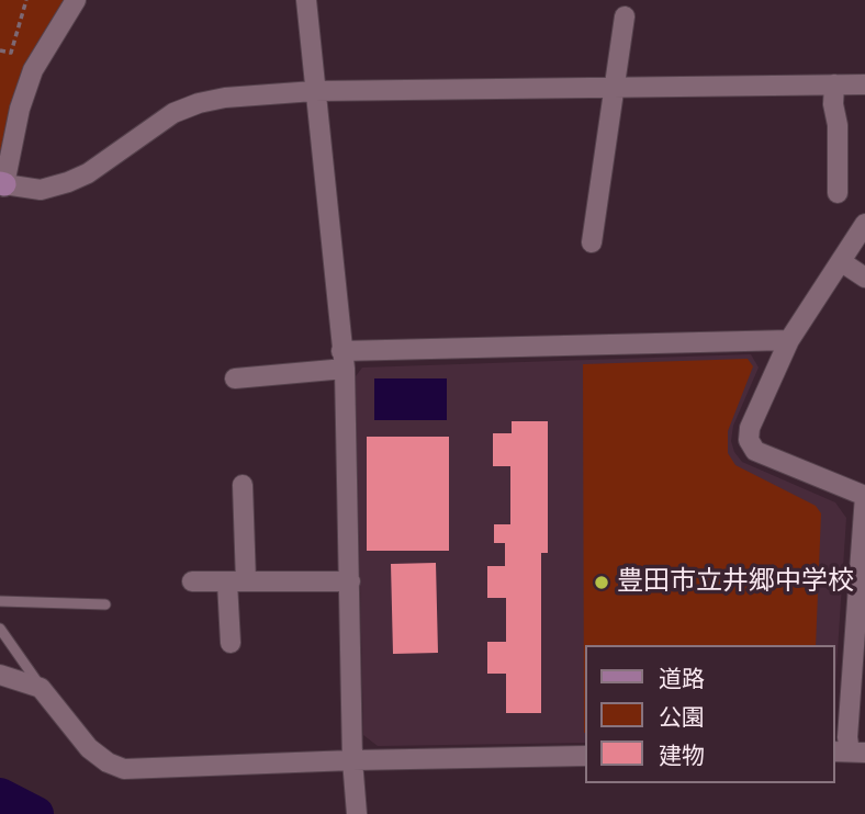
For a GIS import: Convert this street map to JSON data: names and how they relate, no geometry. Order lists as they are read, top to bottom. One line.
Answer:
{"places":["豊田市立井郷中学校"],"legend":["道路","公園","建物"]}
